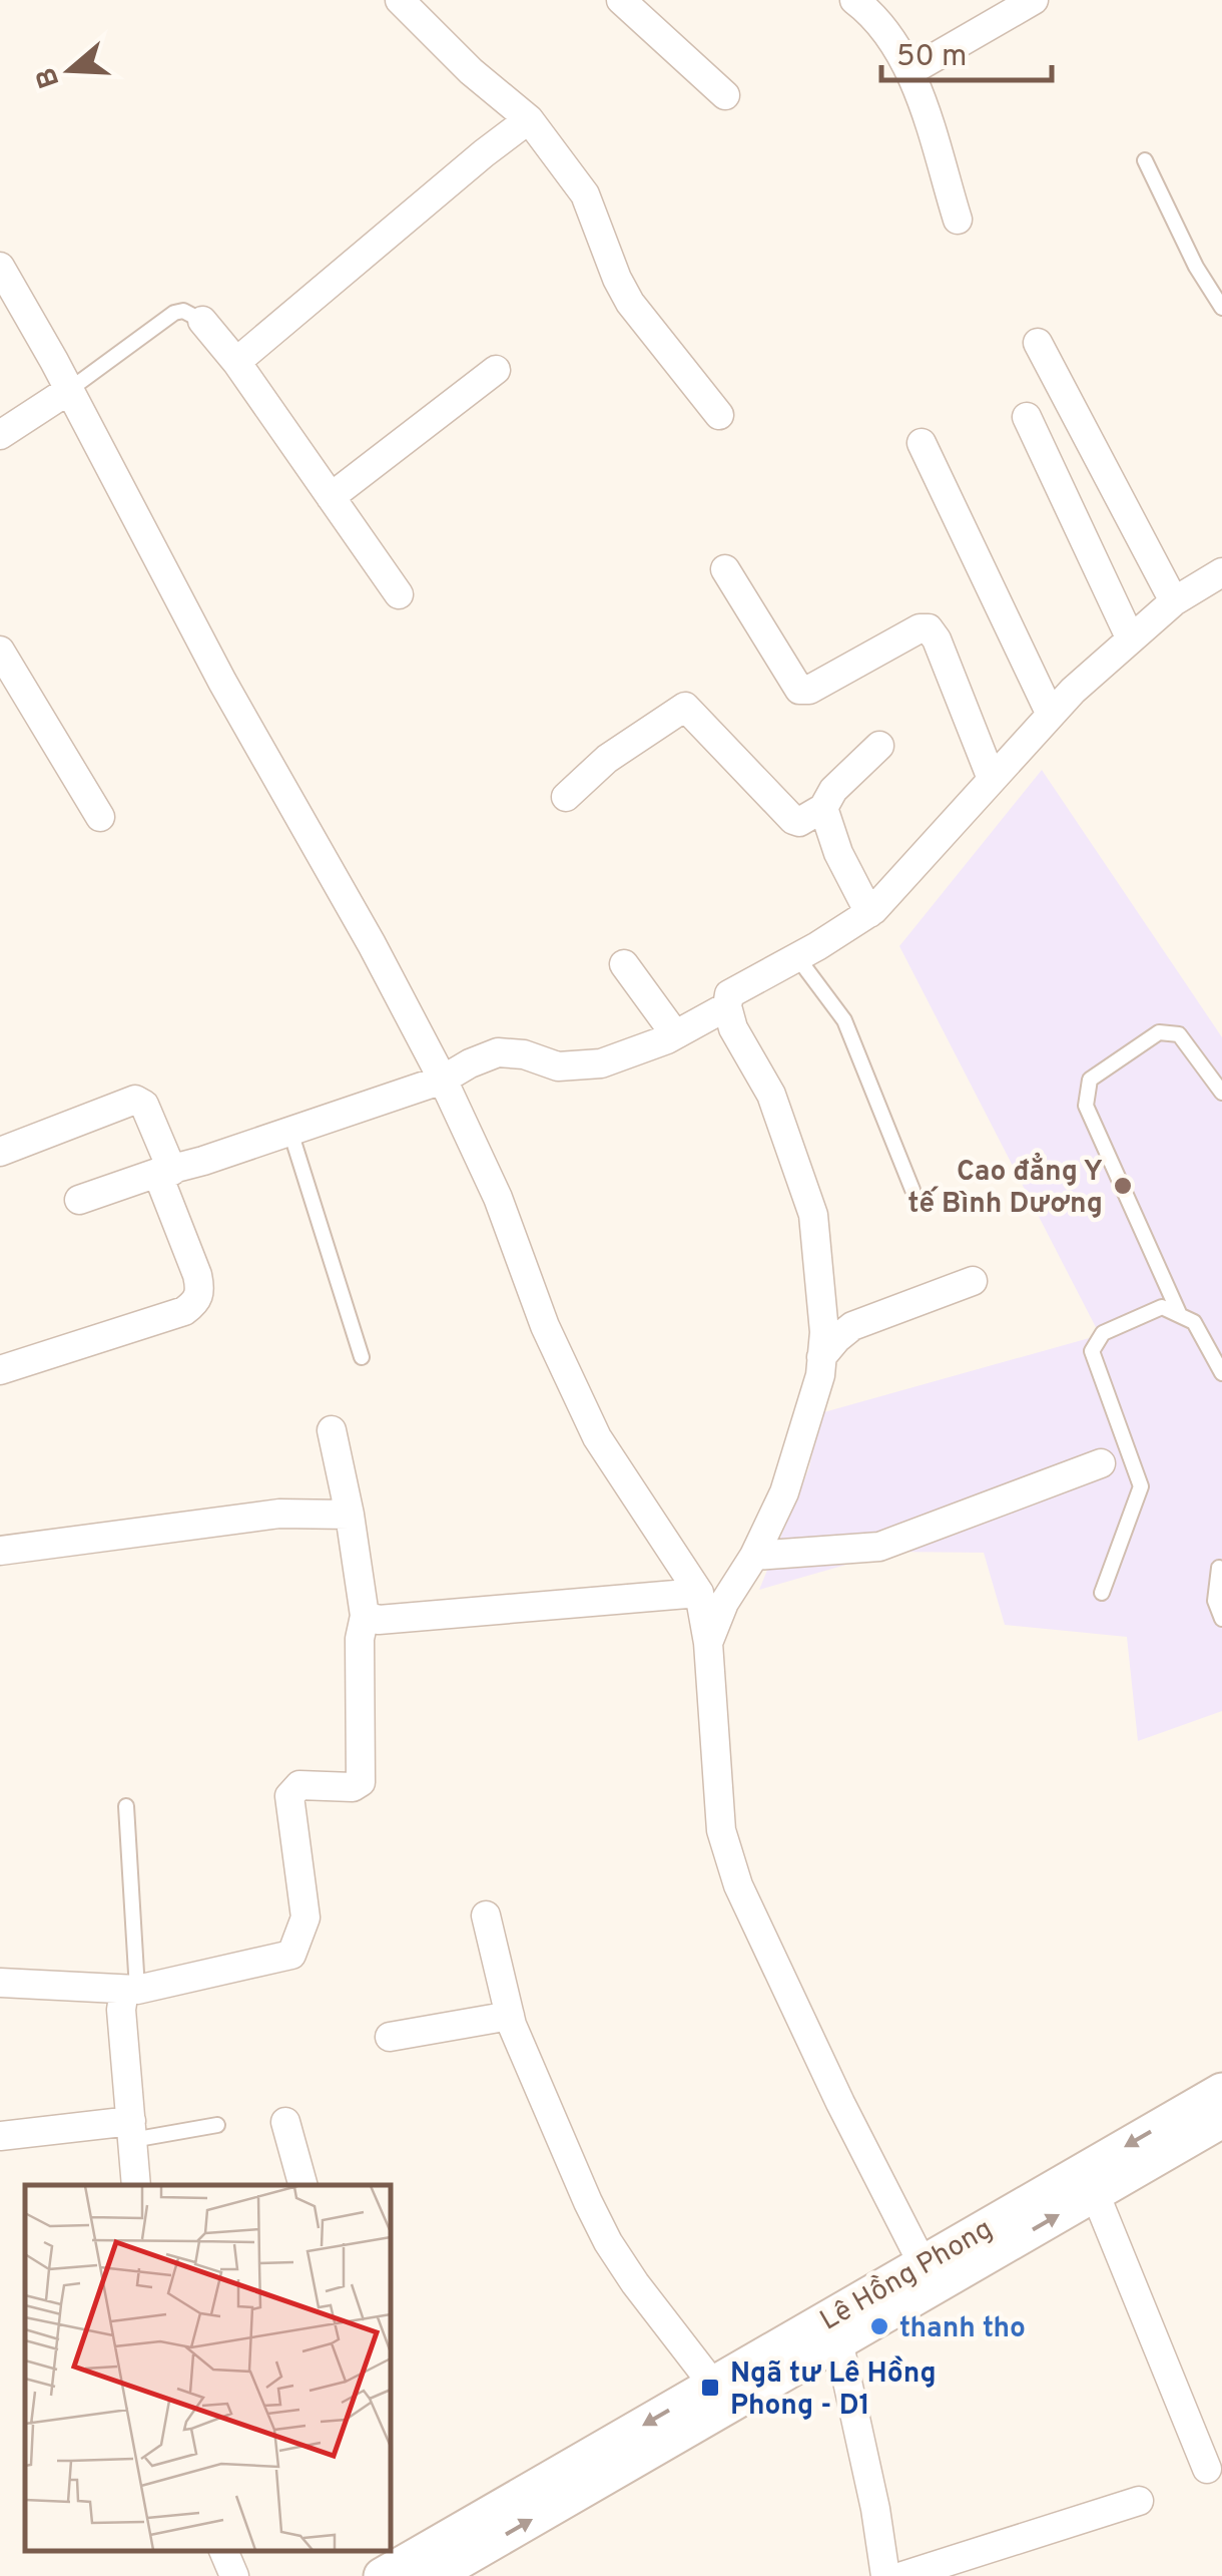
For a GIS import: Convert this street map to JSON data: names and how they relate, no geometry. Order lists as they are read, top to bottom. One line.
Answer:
{"streets":{"street":["Lê Hồng Phong"]},"places":{"other":["Cao đẳng Y tế Bình Dương","thanh tho"],"transit":["Ngã tư Lê Hồng Phong - D1"]},"scale_bar":"50 m","north":"left"}
